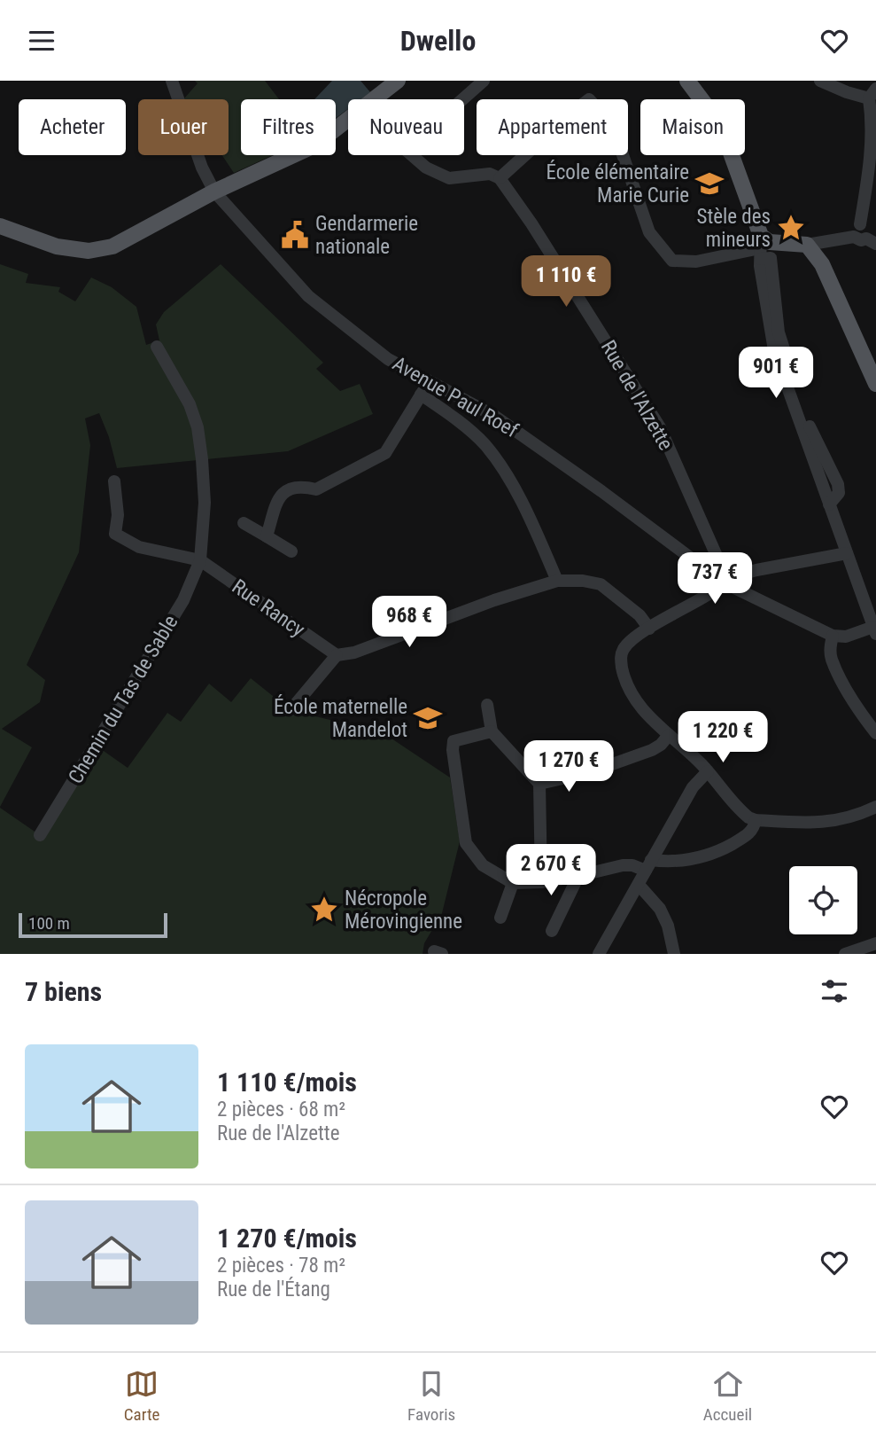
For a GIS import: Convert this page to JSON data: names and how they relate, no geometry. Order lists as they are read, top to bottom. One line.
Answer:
{"streets":{"street":["Rue de l'Alzette","Avenue Paul Roef","Rue Rancy","Chemin du Tas de Sable"]},"crossings":[["Rue de l'Alzette","Avenue Paul Roef"],["Rue Rancy","Chemin du Tas de Sable"]],"places":{"school or university":["École élémentaire Marie Curie","École maternelle Mandelot"],"place":["Stèle des mineurs","Nécropole Mérovingienne"],"public building":["Gendarmerie nationale"]},"scale_bar":"100 m","page":{"header":"Dwello","chip":["Acheter","Louer","Filtres","Nouveau","Appartement","Maison"],"price":["1 110 €","901 €","737 €","968 €","1 220 €","1 270 €","2 670 €"],"scale":"100 m","heading":"7 biens","list":[{"name":"1 110 €/mois","note":"2 pièces · 68 m² · Rue de l'Alzette"},{"name":"1 270 €/mois","note":"2 pièces · 78 m² · Rue de l'Étang"}],"tabs":["Carte","Favoris","Accueil"]}}
